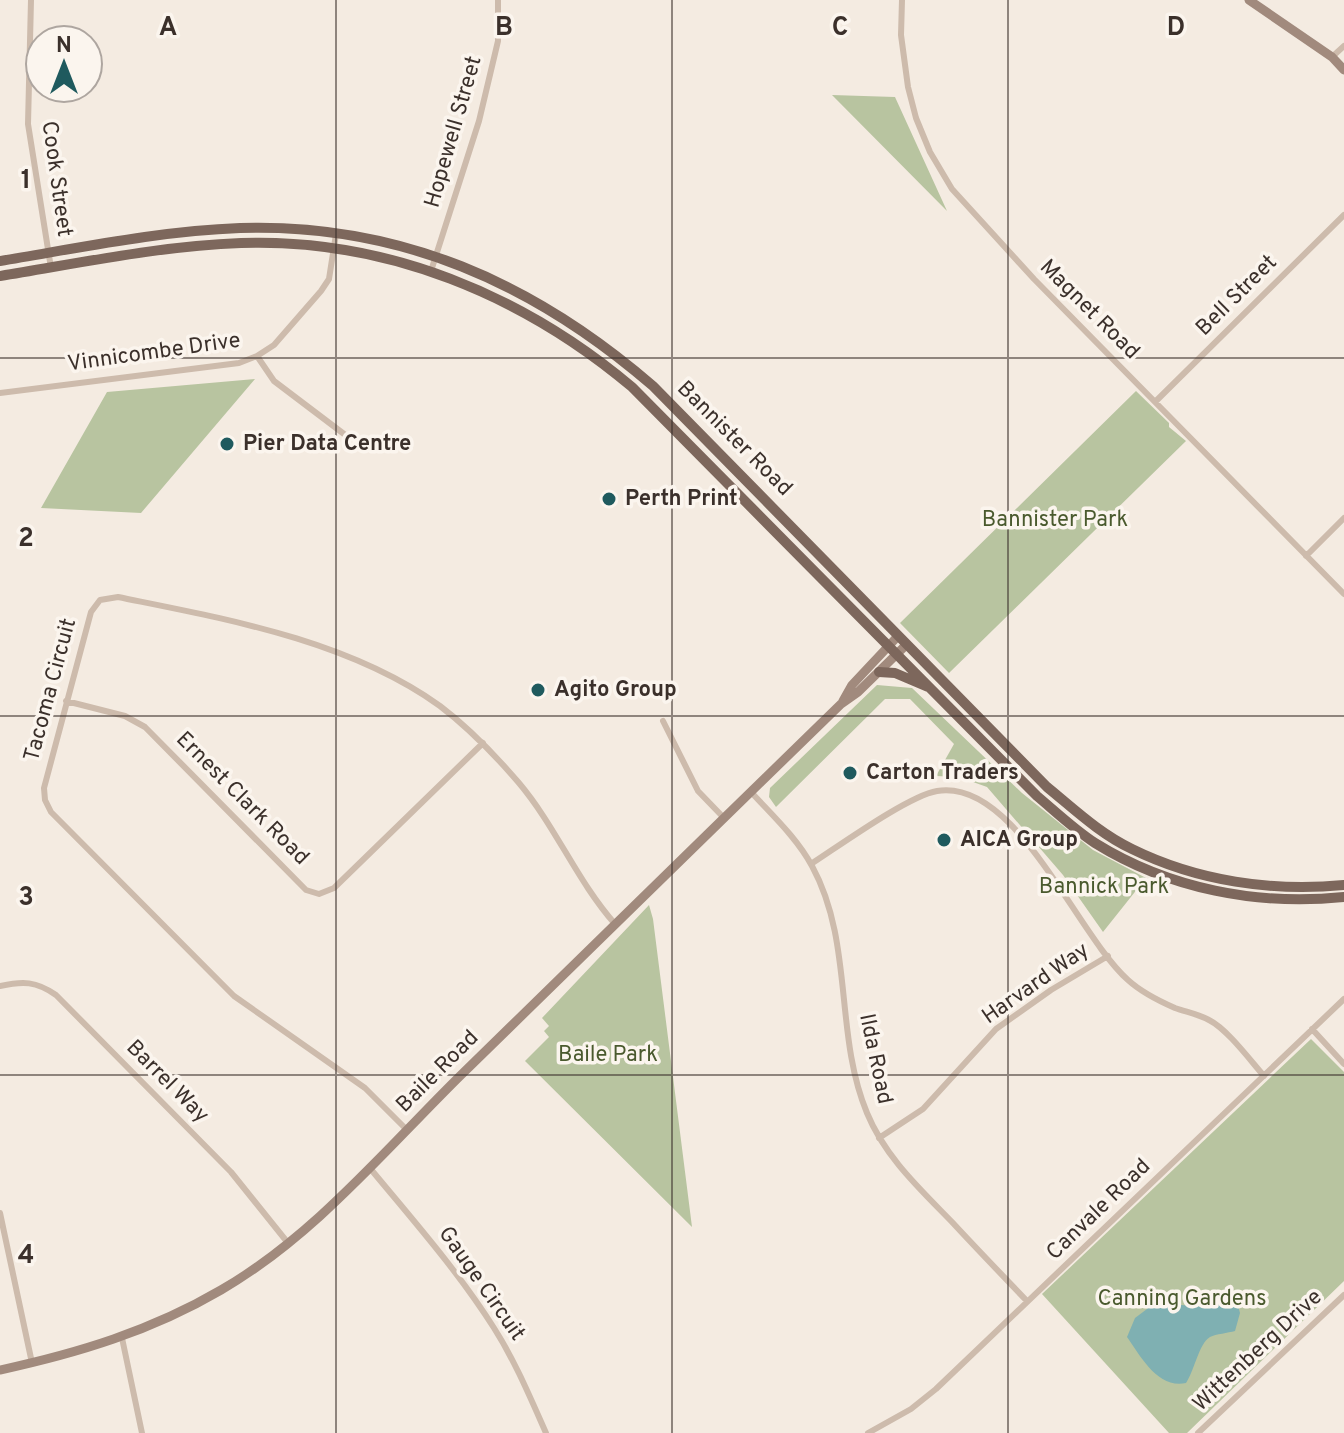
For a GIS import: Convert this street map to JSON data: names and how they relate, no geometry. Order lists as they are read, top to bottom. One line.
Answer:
{"streets":{"main road":["Bannister Road"],"street":["Hopewell Street","Cook Street","Bell Street","Magnet Road","Vinnicombe Drive","Tacoma Circuit","Ernest Clark Road","Harvard Way","Ilda Road","Baile Road","Barrel Way","Canvale Road","Gauge Circuit","Wittenberg Drive"]},"crossings":[["Hopewell Street","Bannister Road"],["Cook Street","Bannister Road"],["Bell Street","Magnet Road"],["Vinnicombe Drive","Bannister Road"],["Bannister Road","Baile Road"],["Tacoma Circuit","Ernest Clark Road"],["Tacoma Circuit","Baile Road"],["Harvard Way","Ilda Road"],["Ilda Road","Baile Road"],["Ilda Road","Canvale Road"],["Baile Road","Barrel Way"],["Baile Road","Gauge Circuit"]],"parks":["Bannister Park","Bannick Park","Baile Park","Canning Gardens"],"places":["Pier Data Centre","Perth Print","Agito Group","Carton Traders","AICA Group"],"north":"top","grid":{"columns":["A","B","C","D"],"rows":["1","2","3","4"]}}
